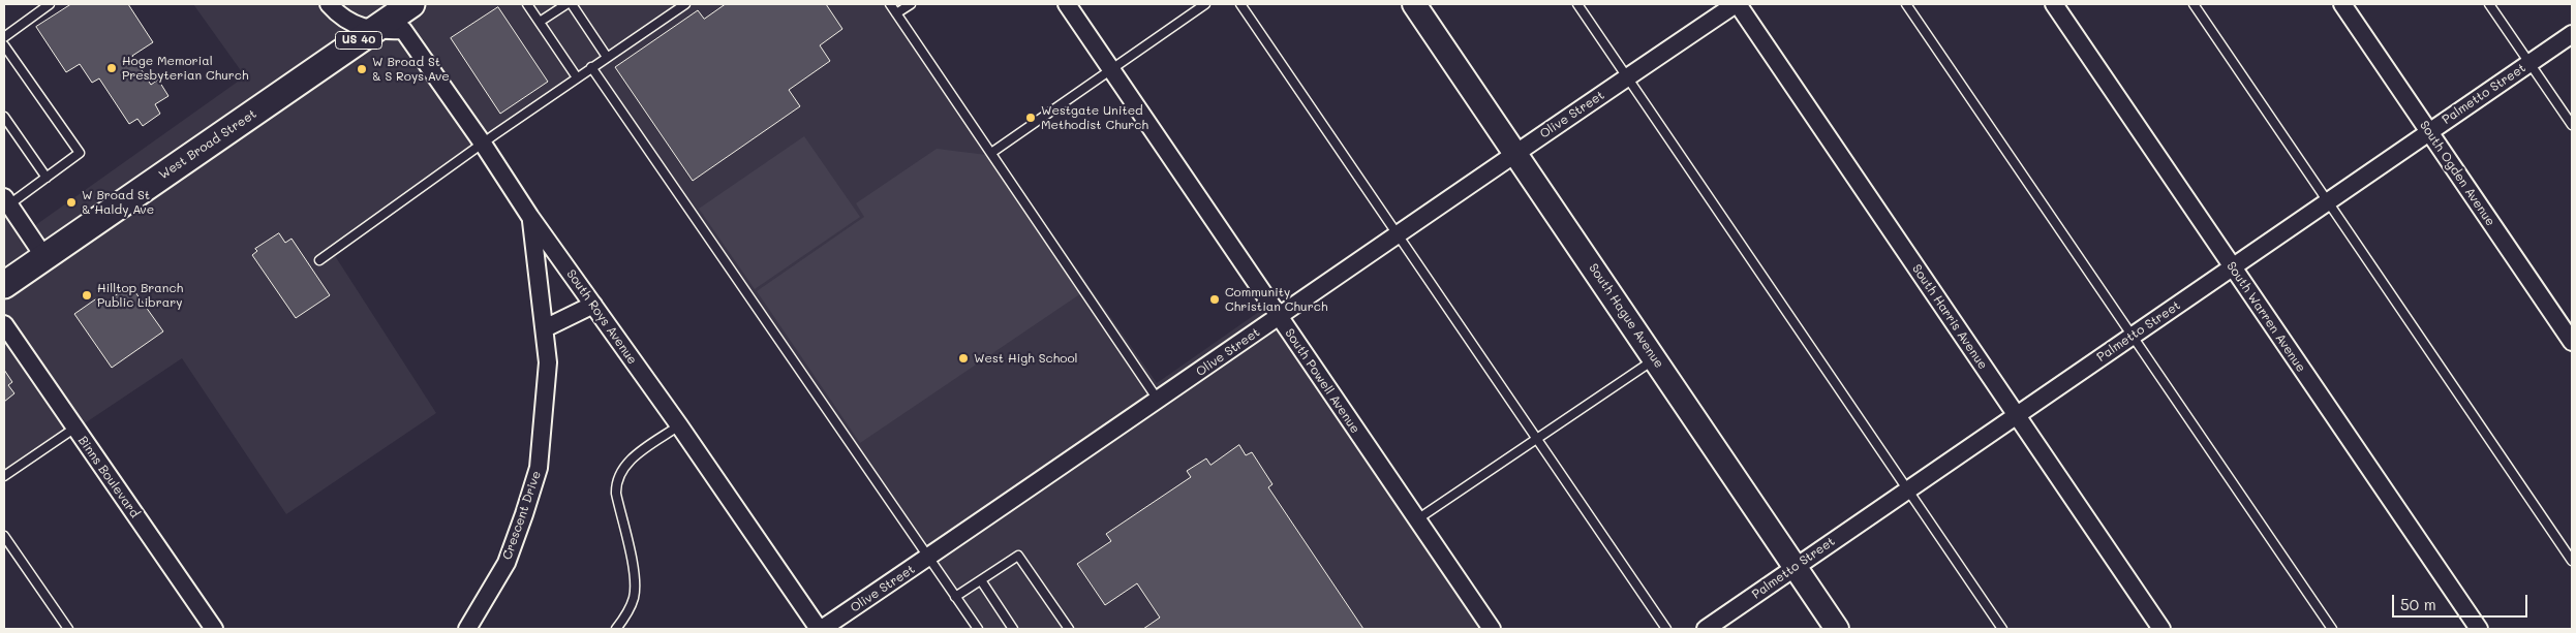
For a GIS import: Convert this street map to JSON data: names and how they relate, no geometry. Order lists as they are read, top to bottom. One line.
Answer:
{"streets":{"main road":["US 40","West Broad Street","South Hague Avenue"],"street":["Palmetto Street","Olive Street","South Ogden Avenue","South Roys Avenue","South Harris Avenue","South Warren Avenue","South Powell Avenue","Binns Boulevard","Crescent Drive"]},"crossings":[["Palmetto Street","South Ogden Avenue"],["Palmetto Street","South Hague Avenue"],["Palmetto Street","South Harris Avenue"],["Palmetto Street","South Warren Avenue"],["Olive Street","South Hague Avenue"],["Olive Street","South Roys Avenue"],["Olive Street","South Harris Avenue"],["Olive Street","South Powell Avenue"],["West Broad Street","South Roys Avenue"],["South Roys Avenue","Crescent Drive"]],"places":["Hoge Memorial Presbyterian Church","W Broad St & S Roys Ave","Westgate United Methodist Church","W Broad St & Haldy Ave","Hilltop Branch Public Library","Community Christian Church","West High School"],"scale_bar":"50 m"}
